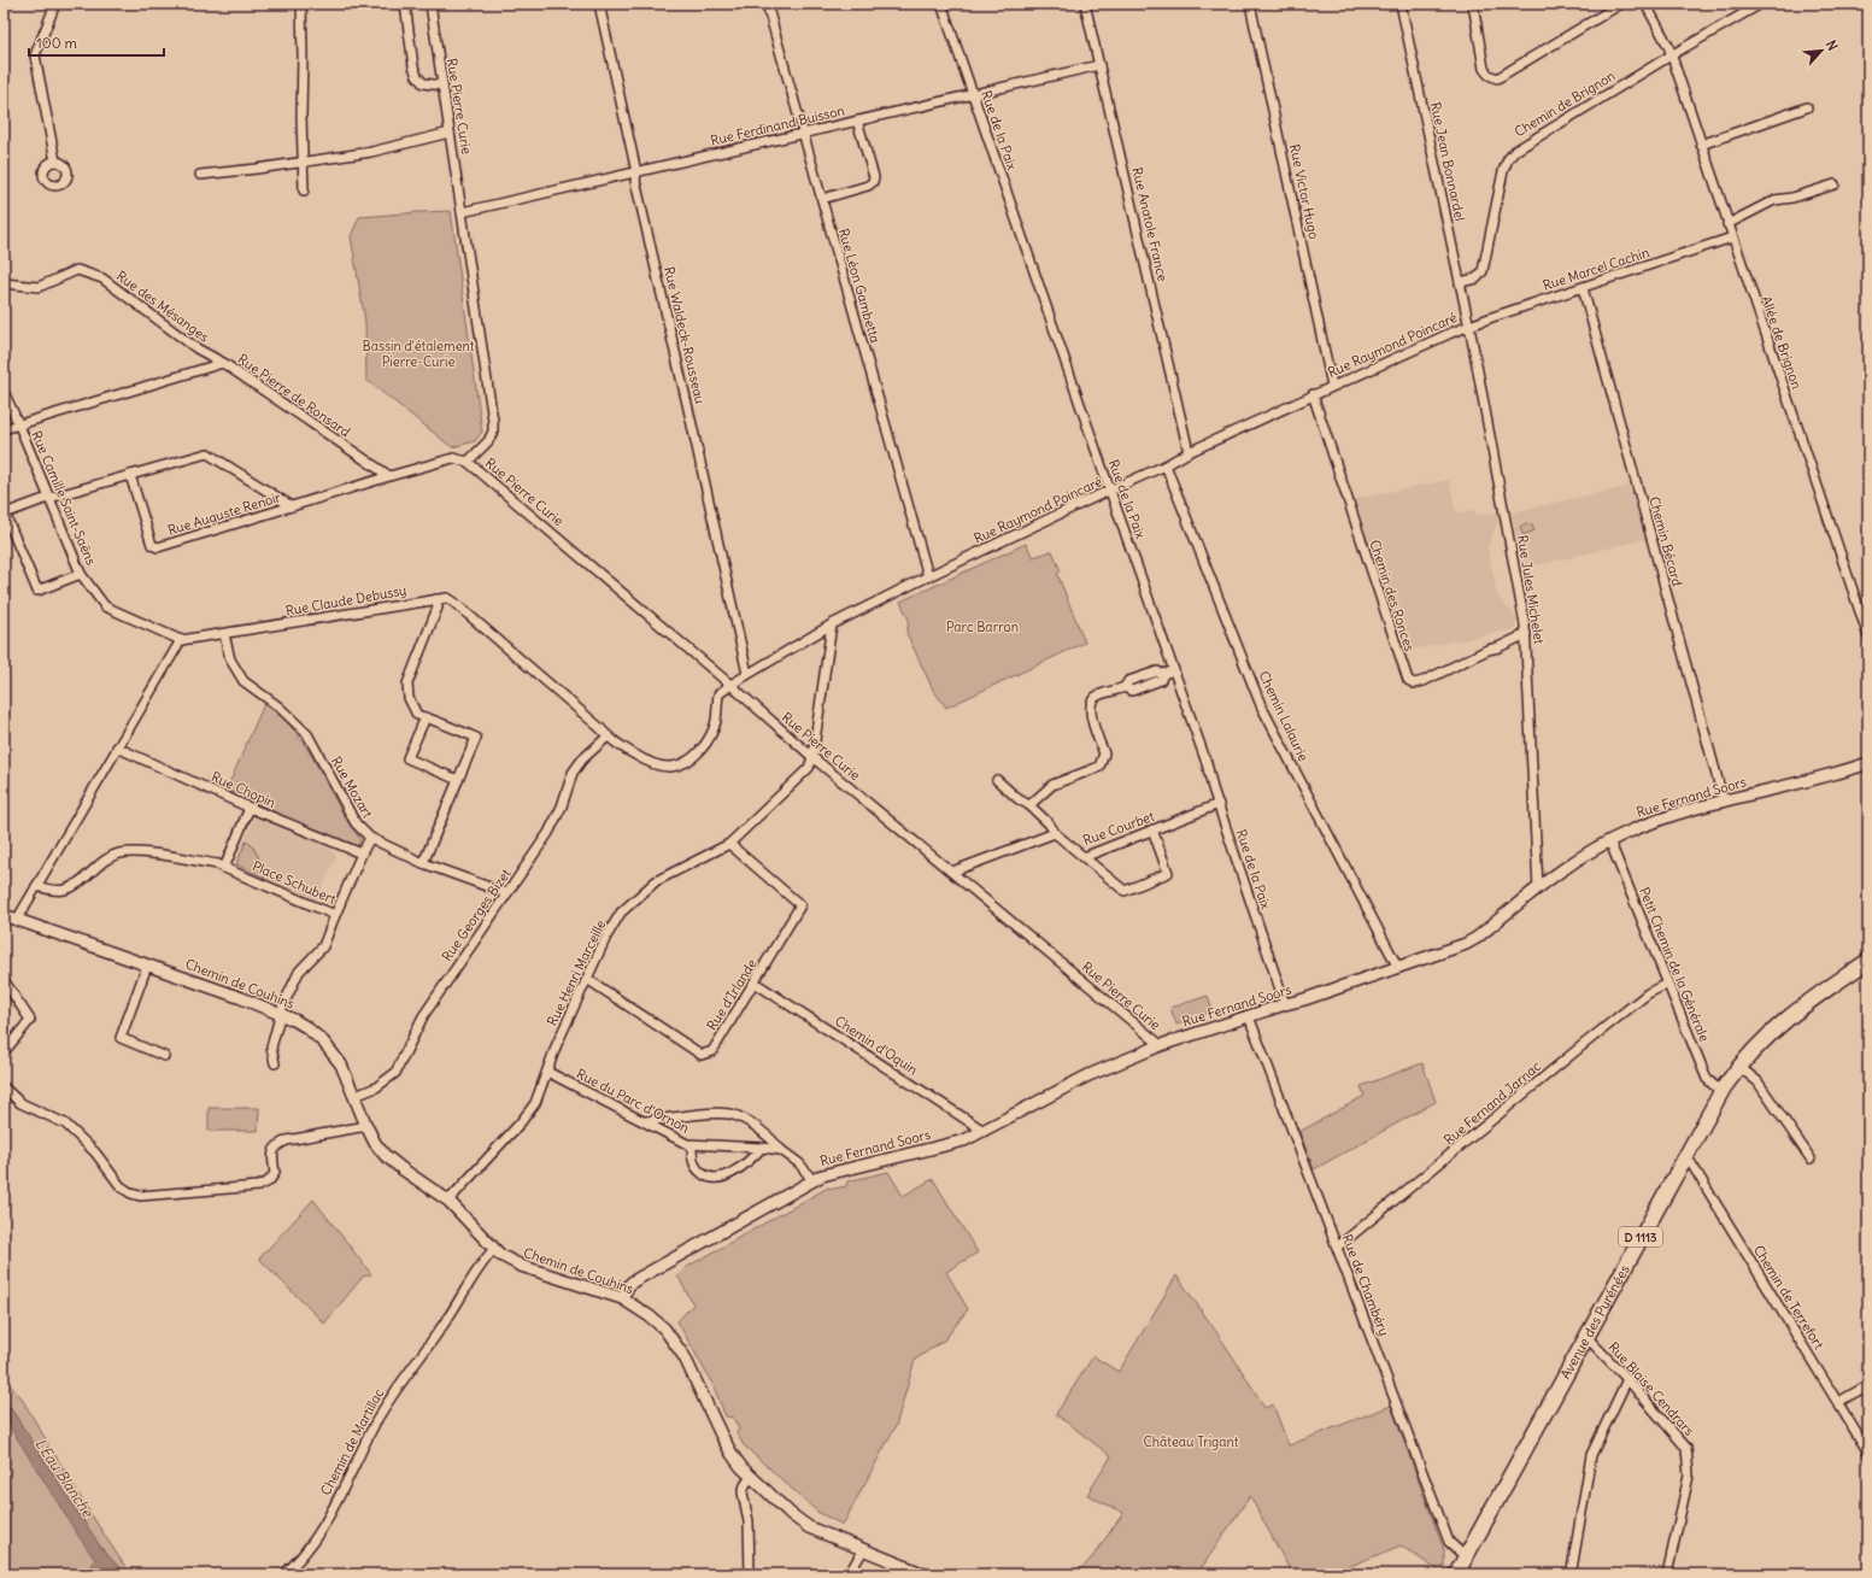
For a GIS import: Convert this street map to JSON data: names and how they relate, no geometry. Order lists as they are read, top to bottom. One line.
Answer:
{"streets":{"main road":["D 1113","Avenue des Pyrénées"],"street":["Chemin de Brignon","Rue Pierre Curie","Rue Ferdinand Buisson","Rue de la Paix","Rue Jean Bonnardel","Rue Victor Hugo","Rue Anatole France","Rue Marcel Cachin","Rue Léon Gambetta","Rue des Mésanges","Rue Waldeck-Rousseau","Allée de Brignon","Rue Raymond Poincaré","Rue Pierre de Ronsard","Rue Camille Saint-Saëns","Rue Auguste Renoir","Chemin Bécard","Rue Jules Michelet","Chemin des Ronces","Rue Claude Debussy","Chemin Lalaurie","Rue Mozart","Rue Chopin","Rue Fernand Soors","Rue Courbet","Place Schubert","Rue Georges Bizet","Petit Chemin de la Générale","Rue Henri Marceille","Chemin de Couhins","Rue d'Irlande","Chemin d'Oquin","Rue du Parc d'Ornon","Rue Fernand Jarnac","Rue de Chambéry","Chemin de Terrefort","Rue Blaise Cendrars","Chemin de Martillac"]},"crossings":[["Chemin de Brignon","Rue Jean Bonnardel"],["Chemin de Brignon","Allée de Brignon"],["Rue Pierre Curie","Rue Ferdinand Buisson"],["Rue Pierre Curie","Rue Raymond Poincaré"],["Rue Pierre Curie","Rue Pierre de Ronsard"],["Rue Pierre Curie","Rue Auguste Renoir"],["Rue Pierre Curie","Rue Claude Debussy"],["Rue Pierre Curie","Rue Fernand Soors"],["Rue Pierre Curie","Rue Henri Marceille"],["Rue Ferdinand Buisson","Rue de la Paix"],["Rue Ferdinand Buisson","Rue Anatole France"],["Rue Ferdinand Buisson","Rue Léon Gambetta"],["Rue Ferdinand Buisson","Rue Waldeck-Rousseau"],["Rue de la Paix","Rue Raymond Poincaré"],["Rue de la Paix","Rue Fernand Soors"],["Rue de la Paix","Rue Courbet"],["Rue Jean Bonnardel","Rue Marcel Cachin"],["Rue Jean Bonnardel","Rue Raymond Poincaré"],["Rue Jean Bonnardel","Rue Jules Michelet"],["Rue Victor Hugo","Rue Raymond Poincaré"],["Rue Anatole France","Rue Raymond Poincaré"],["Rue Marcel Cachin","Allée de Brignon"],["Rue Marcel Cachin","Rue Raymond Poincaré"],["Rue Marcel Cachin","Chemin Bécard"],["Rue Marcel Cachin","Rue Jules Michelet"],["Rue Léon Gambetta","Rue Raymond Poincaré"],["Rue des Mésanges","Rue Pierre de Ronsard"],["Rue Waldeck-Rousseau","Rue Raymond Poincaré"],["Rue Raymond Poincaré","Rue Jules Michelet"],["Rue Raymond Poincaré","Chemin des Ronces"],["Rue Raymond Poincaré","Rue Claude Debussy"],["Rue Raymond Poincaré","Chemin Lalaurie"],["Rue Pierre de Ronsard","Rue Camille Saint-Saëns"],["Rue Pierre de Ronsard","Rue Auguste Renoir"],["Rue Camille Saint-Saëns","Rue Auguste Renoir"],["Rue Camille Saint-Saëns","Rue Claude Debussy"],["Chemin Bécard","Rue Fernand Soors"],["Rue Jules Michelet","Chemin des Ronces"],["Rue Jules Michelet","Rue Fernand Soors"],["Rue Claude Debussy","Rue Mozart"],["Rue Claude Debussy","Rue Georges Bizet"],["Chemin Lalaurie","Rue Fernand Soors"],["Rue Mozart","Place Schubert"],["Rue Mozart","Rue Georges Bizet"],["Rue Chopin","Place Schubert"],["Rue Fernand Soors","Petit Chemin de la Générale"],["Rue Fernand Soors","Chemin de Couhins"],["Rue Fernand Soors","Chemin d'Oquin"],["Rue Fernand Soors","Rue de Chambéry"],["Rue Georges Bizet","Chemin de Couhins"],["Petit Chemin de la Générale","Rue Fernand Jarnac"],["Petit Chemin de la Générale","Avenue des Pyrénées"],["Rue Henri Marceille","Chemin de Couhins"],["Rue Henri Marceille","Rue d'Irlande"],["Rue Henri Marceille","Rue du Parc d'Ornon"],["Chemin de Couhins","Chemin de Martillac"],["Rue d'Irlande","Chemin d'Oquin"],["Rue Fernand Jarnac","Rue de Chambéry"],["Rue de Chambéry","Avenue des Pyrénées"],["Chemin de Terrefort","Avenue des Pyrénées"],["Avenue des Pyrénées","Rue Blaise Cendrars"]],"water":["L'Eau Blanche"],"parks":["Bassin d'étalement Pierre-Curie","Parc Barron","Château Trigant"],"scale_bar":"100 m","north":"top right"}
